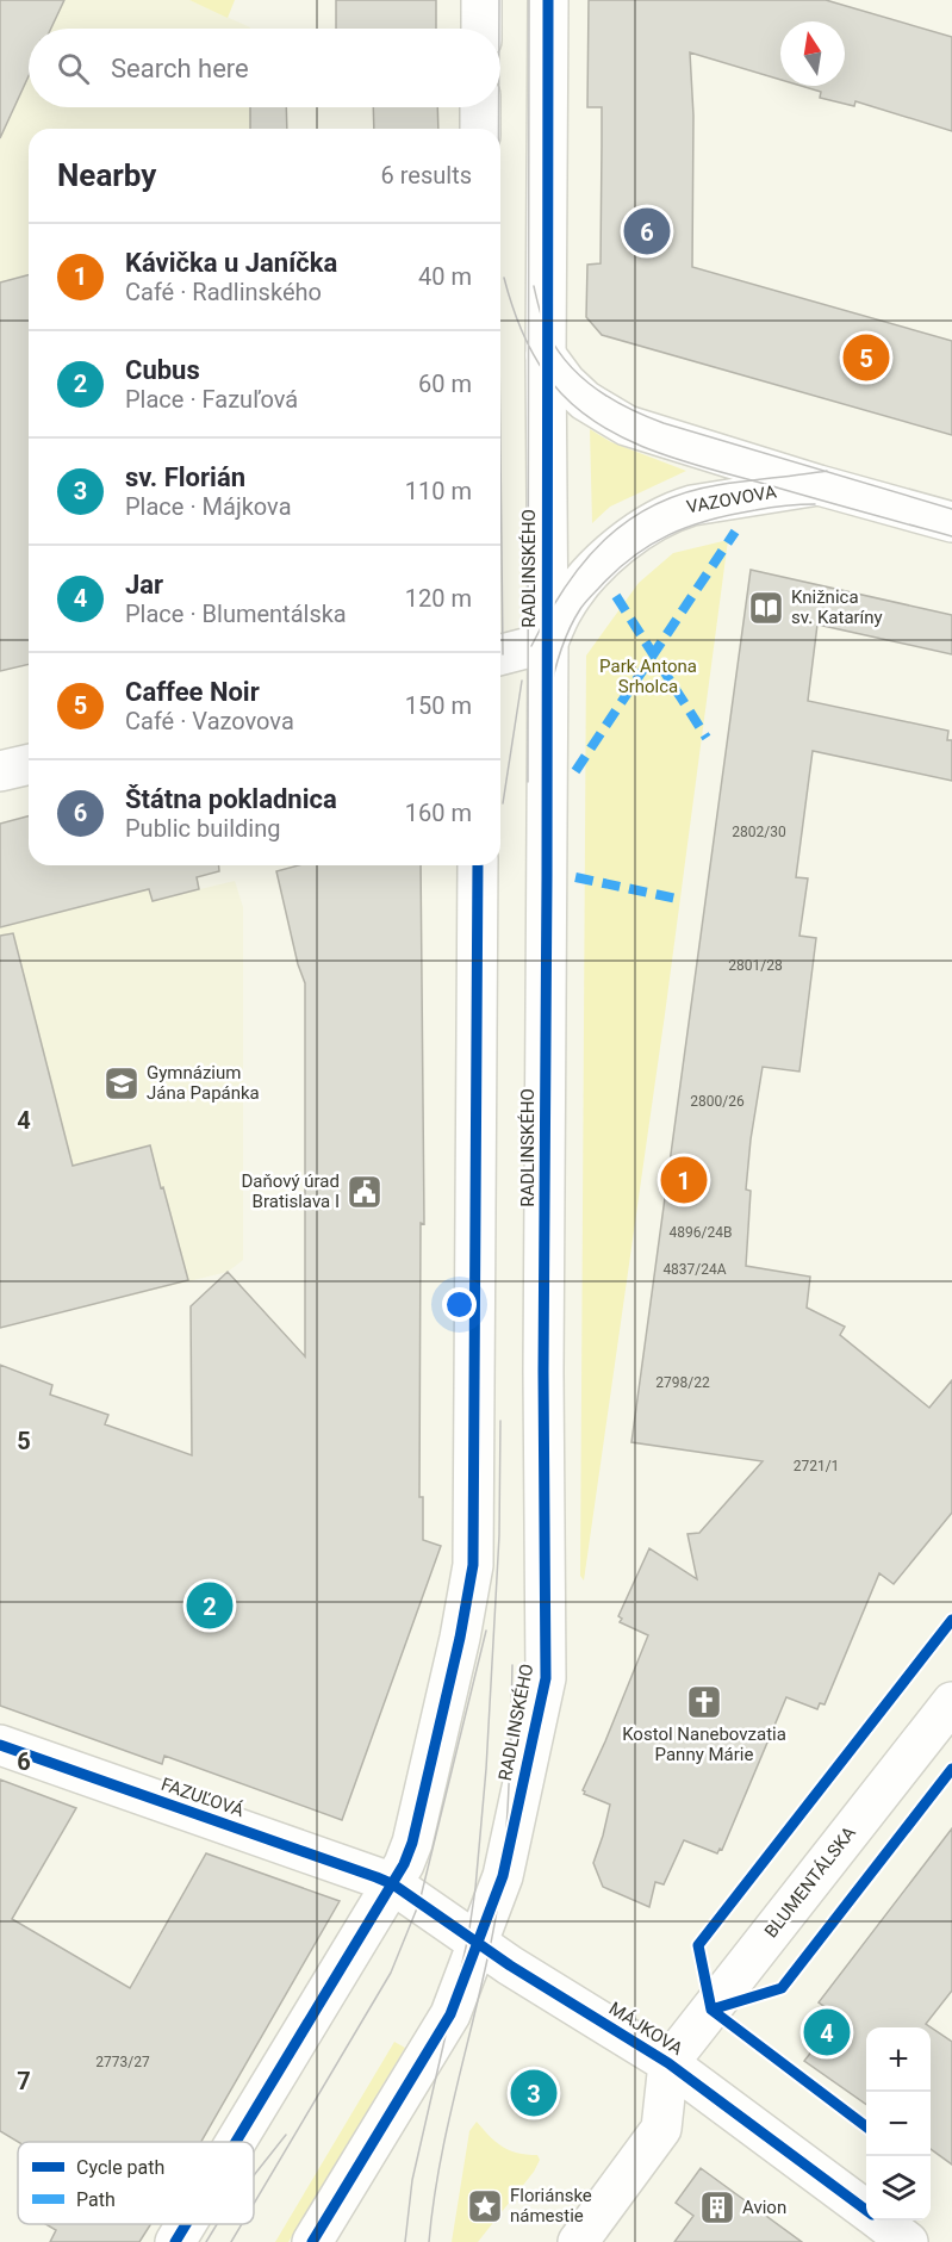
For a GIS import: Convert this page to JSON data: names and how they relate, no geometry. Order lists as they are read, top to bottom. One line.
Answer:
{"streets":{"street":["VAZOVOVA","RADLINSKÉHO","FAZUĽOVÁ","BLUMENTÁLSKA","MÁJKOVA"]},"crossings":[["VAZOVOVA","RADLINSKÉHO"],["RADLINSKÉHO","MÁJKOVA"],["FAZUĽOVÁ","MÁJKOVA"],["BLUMENTÁLSKA","MÁJKOVA"]],"parks":["Park Antona Srholca"],"places":{"library":["Knižnica sv. Kataríny"],"school or university":["Gymnázium Jána Papánka"],"public building":["Daňový úrad Bratislava I"],"church":["Kostol Nanebovzatia Panny Márie"],"place":["Floriánske námestie"],"building":["Avion"]},"house_numbers":["2802/30","2801/28","2800/26","4896/24B","4837/24A","2798/22","2721/1","2773/27"],"legend":["Cycle path","Path"],"north":"top","page":{"search":"Search here","heading":["Nearby","6 results"],"pins":["6","5","1","2","4","3"],"list":[{"mark":"1","name":"Kávička u Janíčka","note":"Café · Radlinského","value":"40 m"},{"mark":"2","name":"Cubus","note":"Place · Fazuľová","value":"60 m"},{"mark":"3","name":"sv. Florián","note":"Place · Májkova","value":"110 m"},{"mark":"4","name":"Jar","note":"Place · Blumentálska","value":"120 m"},{"mark":"5","name":"Caffee Noir","note":"Café · Vazovova","value":"150 m"},{"mark":"6","name":"Štátna pokladnica","note":"Public building","value":"160 m"}],"map_buttons":["+","−"]},"grid":{"rows":["4","5","6","7"]}}
